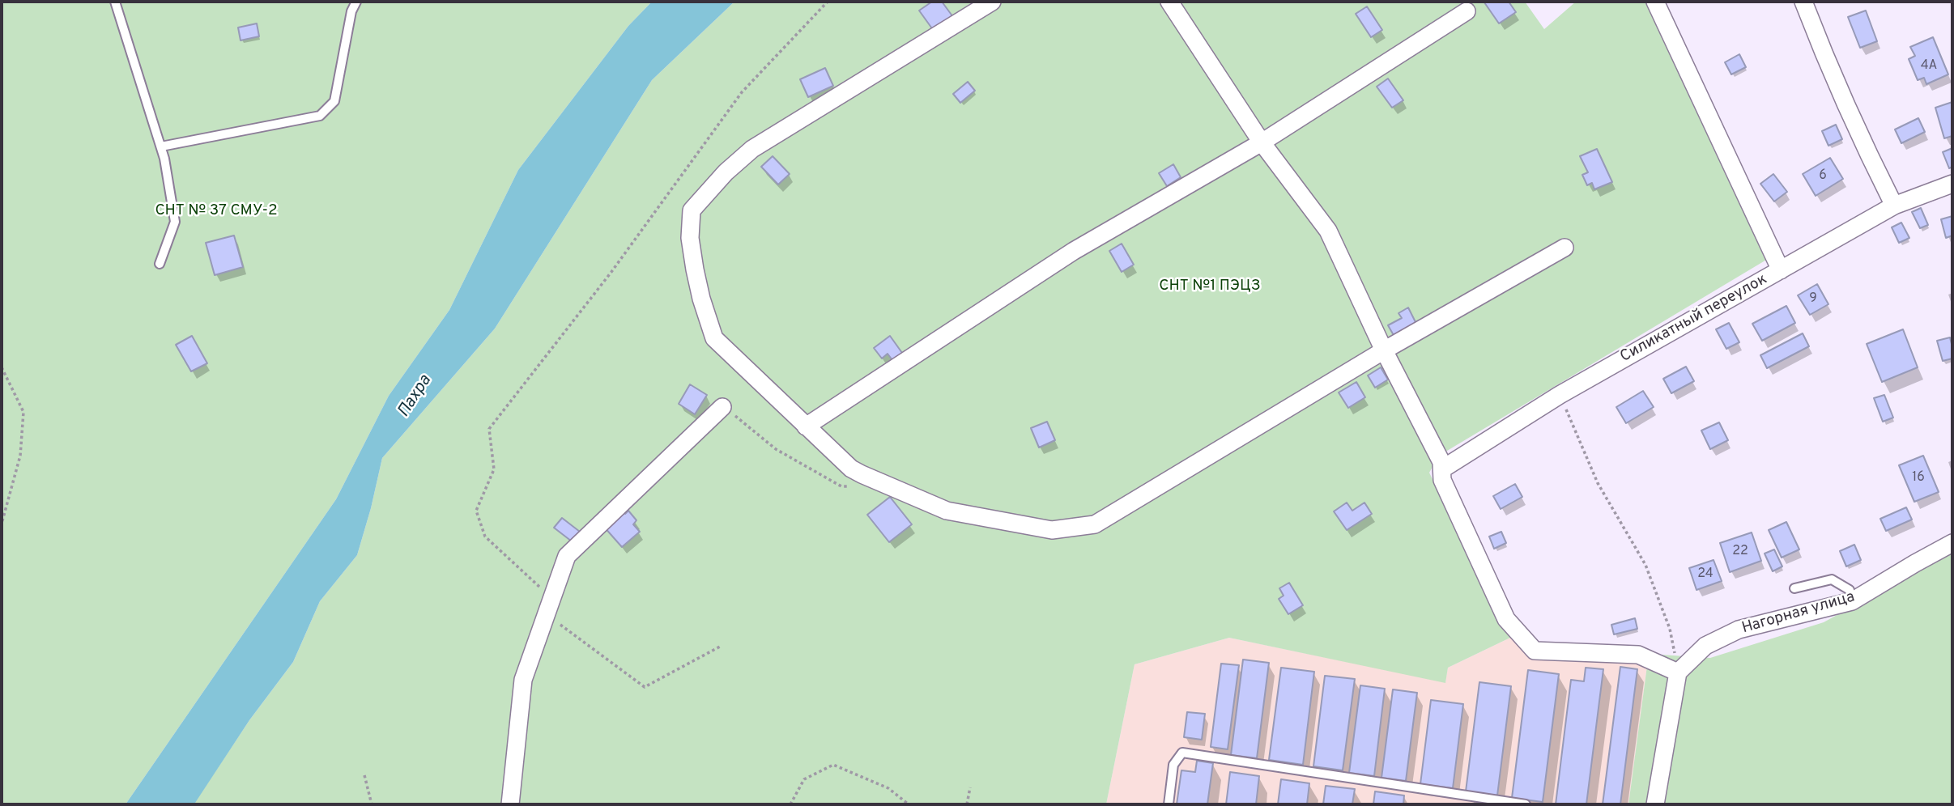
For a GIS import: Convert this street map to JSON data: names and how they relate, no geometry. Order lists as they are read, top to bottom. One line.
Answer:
{"streets":{"street":["Силикатный переулок","Нагорная улица"]},"water":["Пахра"],"parks":["СНТ № 37 СМУ-2","СНТ №1 ПЭЦЗ"],"house_numbers":["4А","6","9","16","22","24"]}
